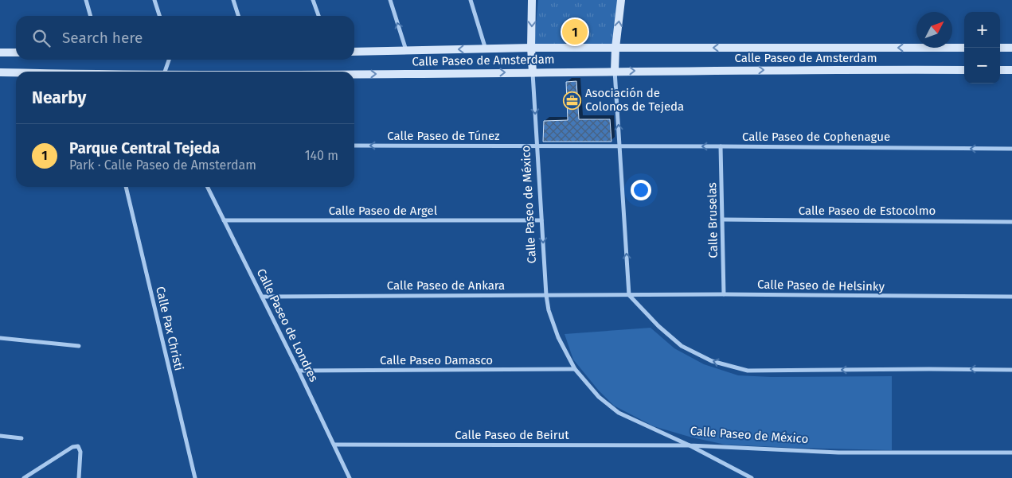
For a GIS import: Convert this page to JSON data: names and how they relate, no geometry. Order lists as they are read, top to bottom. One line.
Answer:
{"streets":{"main road":["Calle Paseo de Amsterdam","Calle Paseo de México"],"street":["Calle Paseo de Túnez","Calle Paseo de Cophenague","Calle Paseo de Argel","Calle Paseo de Estocolmo","Calle Bruselas","Calle Paseo de Ankara","Calle Paseo de Helsinky","Calle Paseo de Londres","Calle Pax Christi","Calle Paseo Damasco","Calle Paseo de Beirut"]},"crossings":[["Calle Paseo de Amsterdam","Calle Paseo de México"],["Calle Paseo de Túnez","Calle Paseo de Cophenague"],["Calle Paseo de Túnez","Calle Paseo de México"],["Calle Paseo de Cophenague","Calle Bruselas"],["Calle Paseo de México","Calle Paseo de Argel"],["Calle Paseo de México","Calle Paseo de Ankara"],["Calle Paseo de México","Calle Paseo Damasco"],["Calle Paseo de México","Calle Paseo de Beirut"],["Calle Paseo de Argel","Calle Paseo de Londres"],["Calle Paseo de Estocolmo","Calle Bruselas"],["Calle Bruselas","Calle Paseo de Helsinky"],["Calle Paseo de Ankara","Calle Paseo de Helsinky"],["Calle Paseo de Ankara","Calle Paseo de Londres"],["Calle Paseo de Londres","Calle Paseo Damasco"],["Calle Paseo de Londres","Calle Paseo de Beirut"]],"one_way":["Calle Paseo de Túnez","Calle Paseo de Cophenague"],"places":{"office":["Asociación de Colonos de Tejeda"]},"north":"top right","page":{"map_buttons":["+","−"],"search":"Search here","pins":"1","heading":"Nearby","list":[{"mark":"1","name":"Parque Central Tejeda","note":"Park · Calle Paseo de Amsterdam","value":"140 m"}]}}
